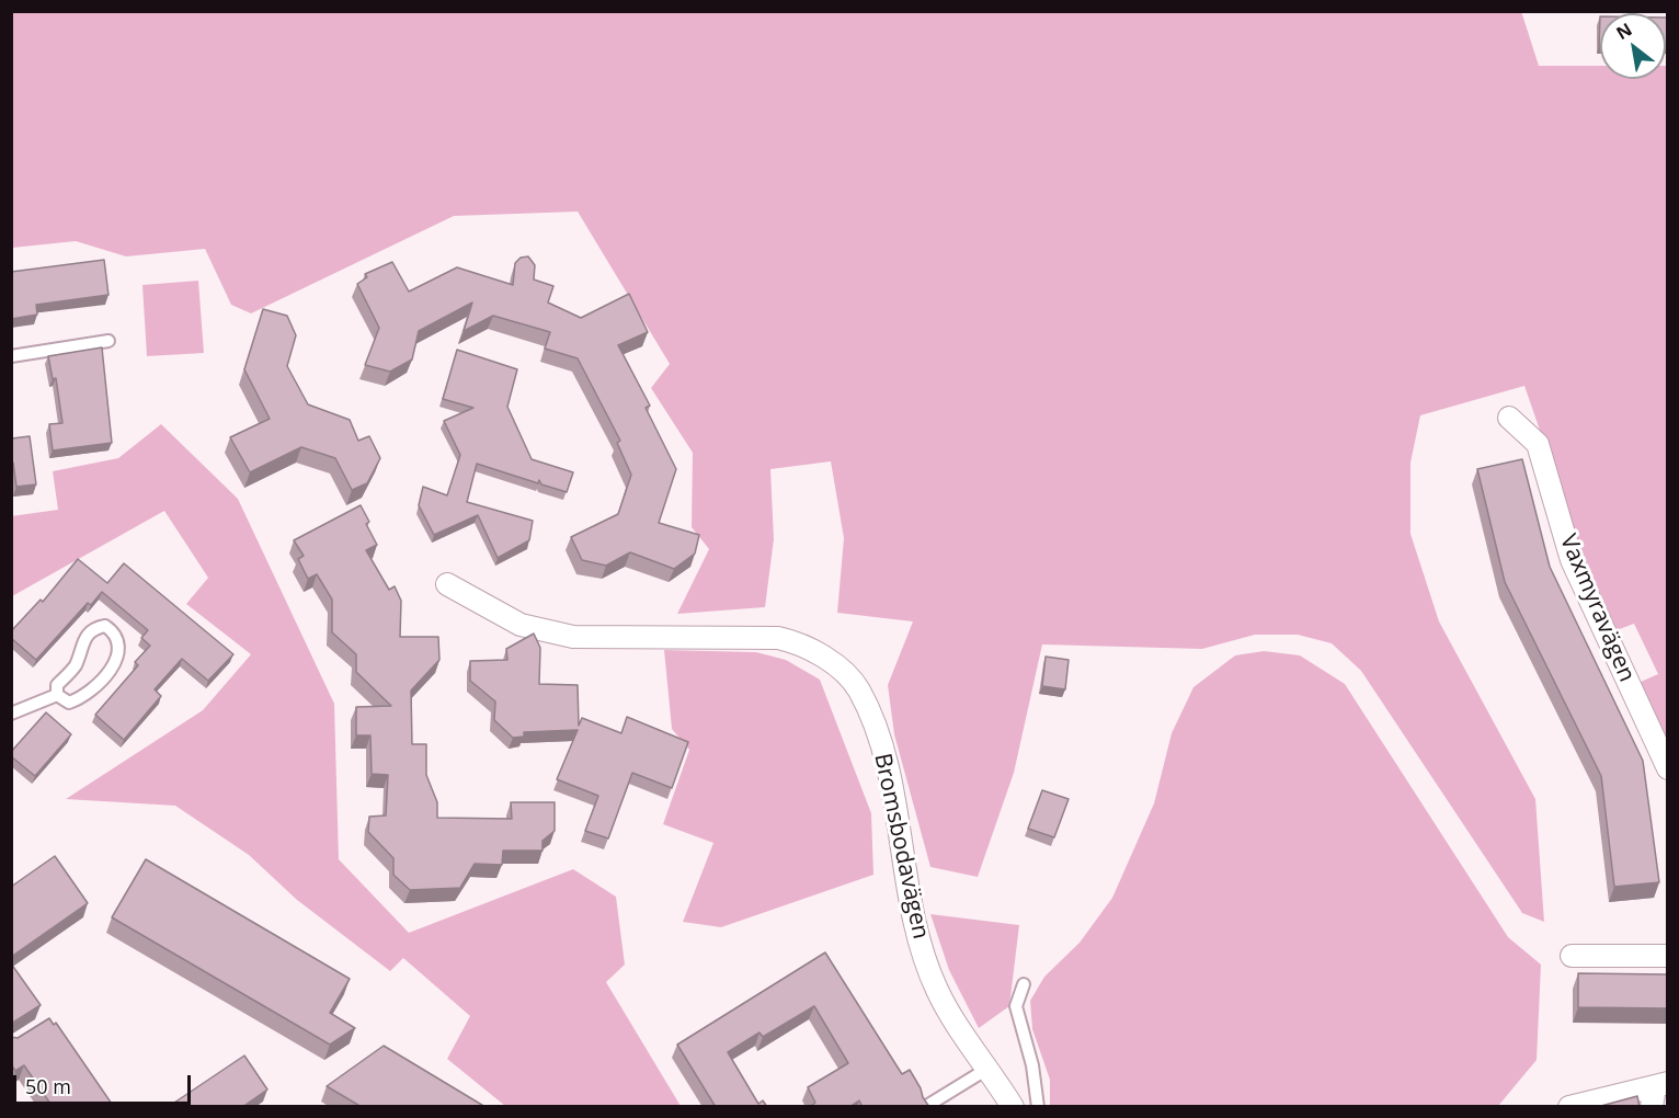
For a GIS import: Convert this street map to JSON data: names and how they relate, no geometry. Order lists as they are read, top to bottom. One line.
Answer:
{"streets":{"street":["Vaxmyravägen","Bromsbodavägen"]},"scale_bar":"50 m","north":"top left"}
